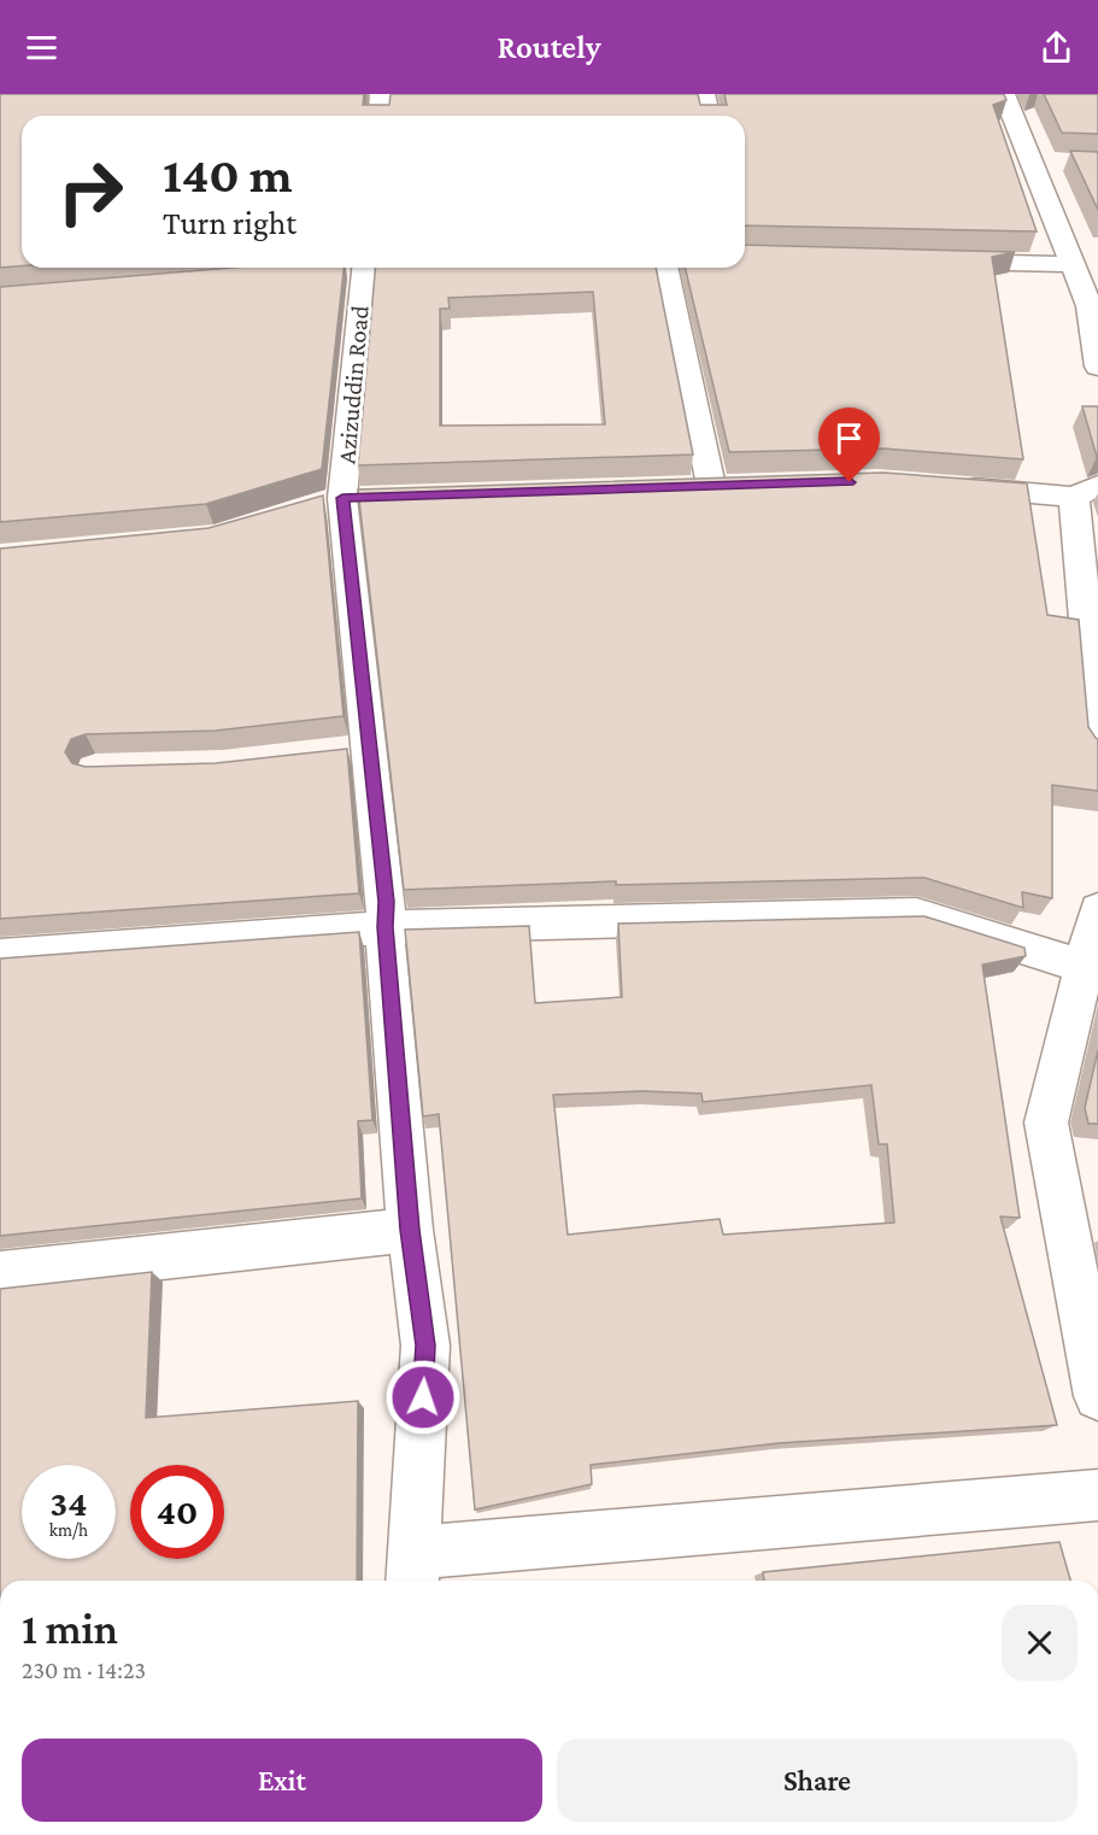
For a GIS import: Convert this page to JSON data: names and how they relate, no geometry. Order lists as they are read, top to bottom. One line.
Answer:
{"streets":{"street":["Azizuddin Road"]},"page":{"header":"Routely","turn":["140 m","Turn right"],"speed":"34 km/h","limit":"40","heading":["1 min","230 m · 14:23"],"buttons":["Exit","Share"]}}
